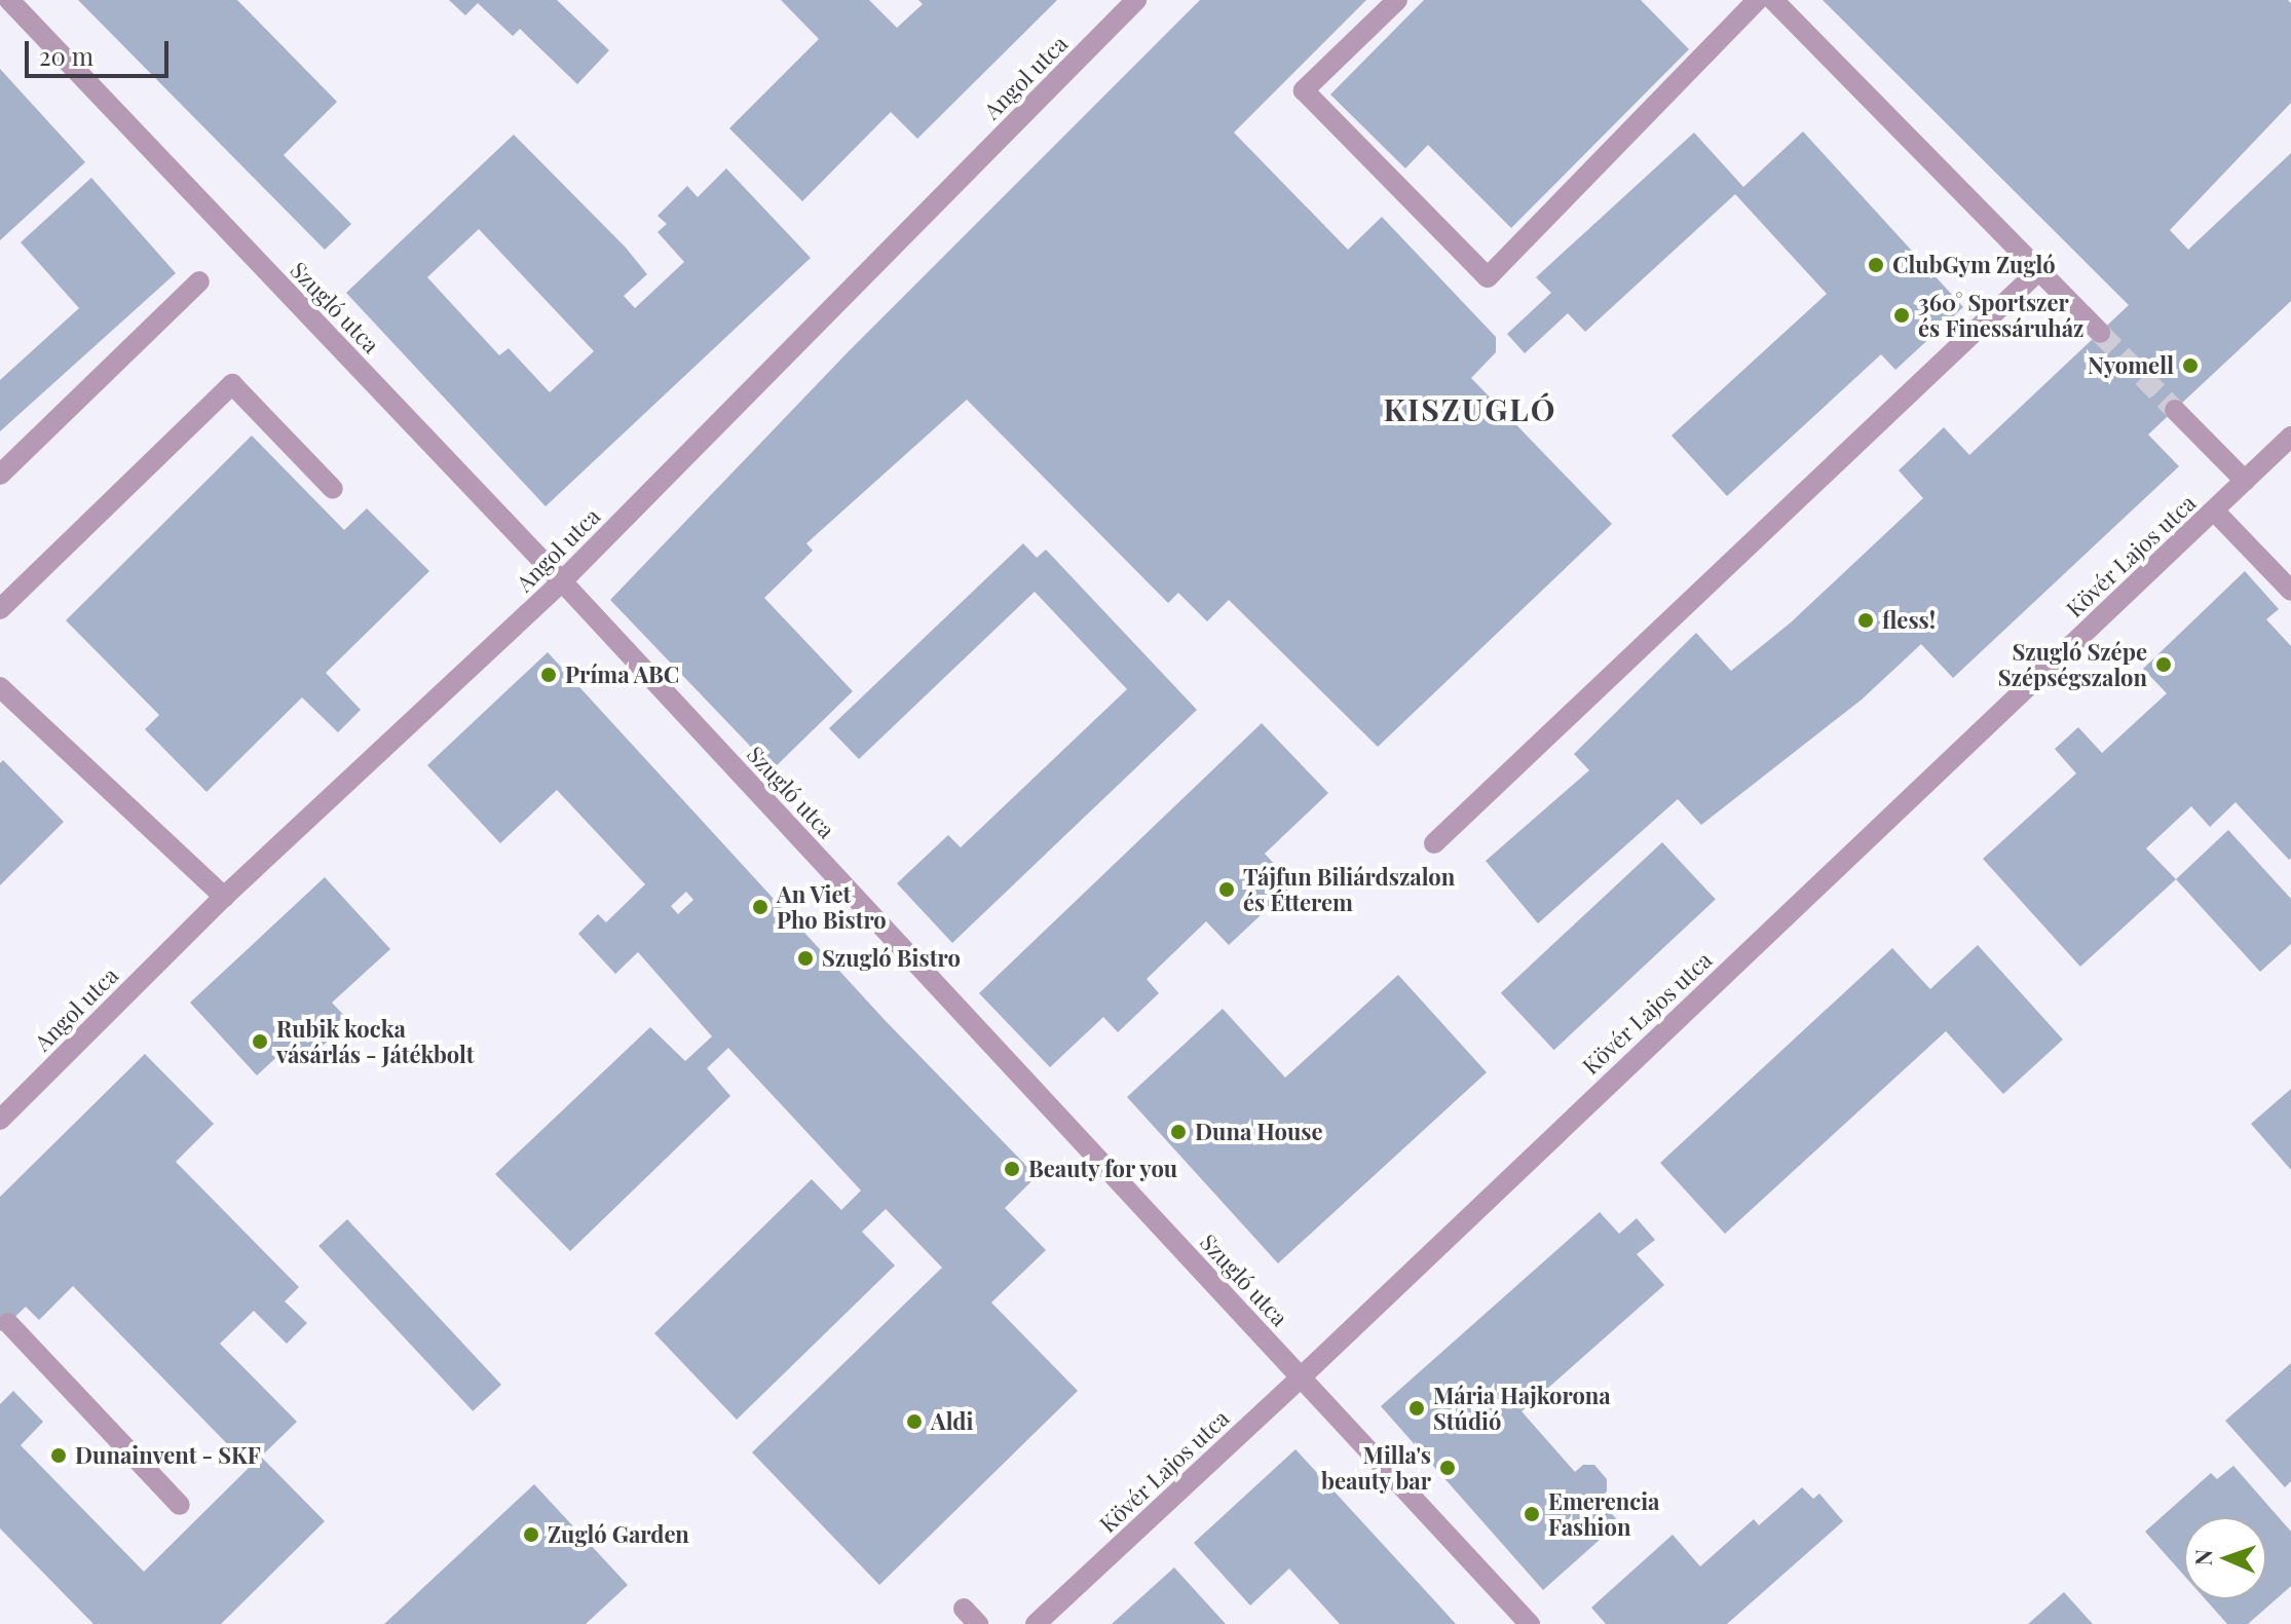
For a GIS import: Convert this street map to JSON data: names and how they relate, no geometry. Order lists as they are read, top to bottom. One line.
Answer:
{"streets":{"street":["Angol utca","Szugló utca","Kövér Lajos utca"]},"crossings":[["Angol utca","Szugló utca"],["Szugló utca","Kövér Lajos utca"]],"districts":["KISZUGLÓ"],"places":["ClubGym Zugló","360° Sportszer és Finessáruház","Nyomell","fless!","Szugló Szépe Szépségszalon","Príma ABC","Tájfun Biliárdszalon és Étterem","An Viet Pho Bistro","Szugló Bistro","Rubik kocka vásárlás - Játékbolt","Duna House","Beauty for you","Mária Hajkorona Stúdió","Aldi","Dunainvent - SKF","Milla's beauty bar","Emerencia Fashion","Zugló Garden"],"scale_bar":"20 m","north":"left"}
